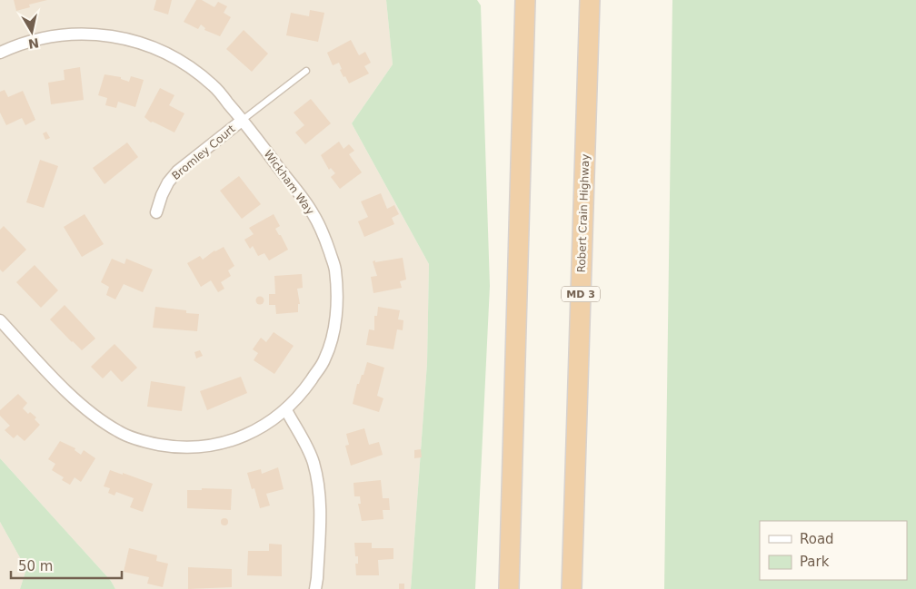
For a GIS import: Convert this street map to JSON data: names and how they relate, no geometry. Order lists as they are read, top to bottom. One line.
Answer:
{"streets":{"highway":["Robert Crain Highway","MD 3"],"street":["Bromley Court","Wickham Way"]},"crossings":[["Bromley Court","Wickham Way"]],"legend":["Road","Park"],"scale_bar":"50 m","north":"bottom"}
